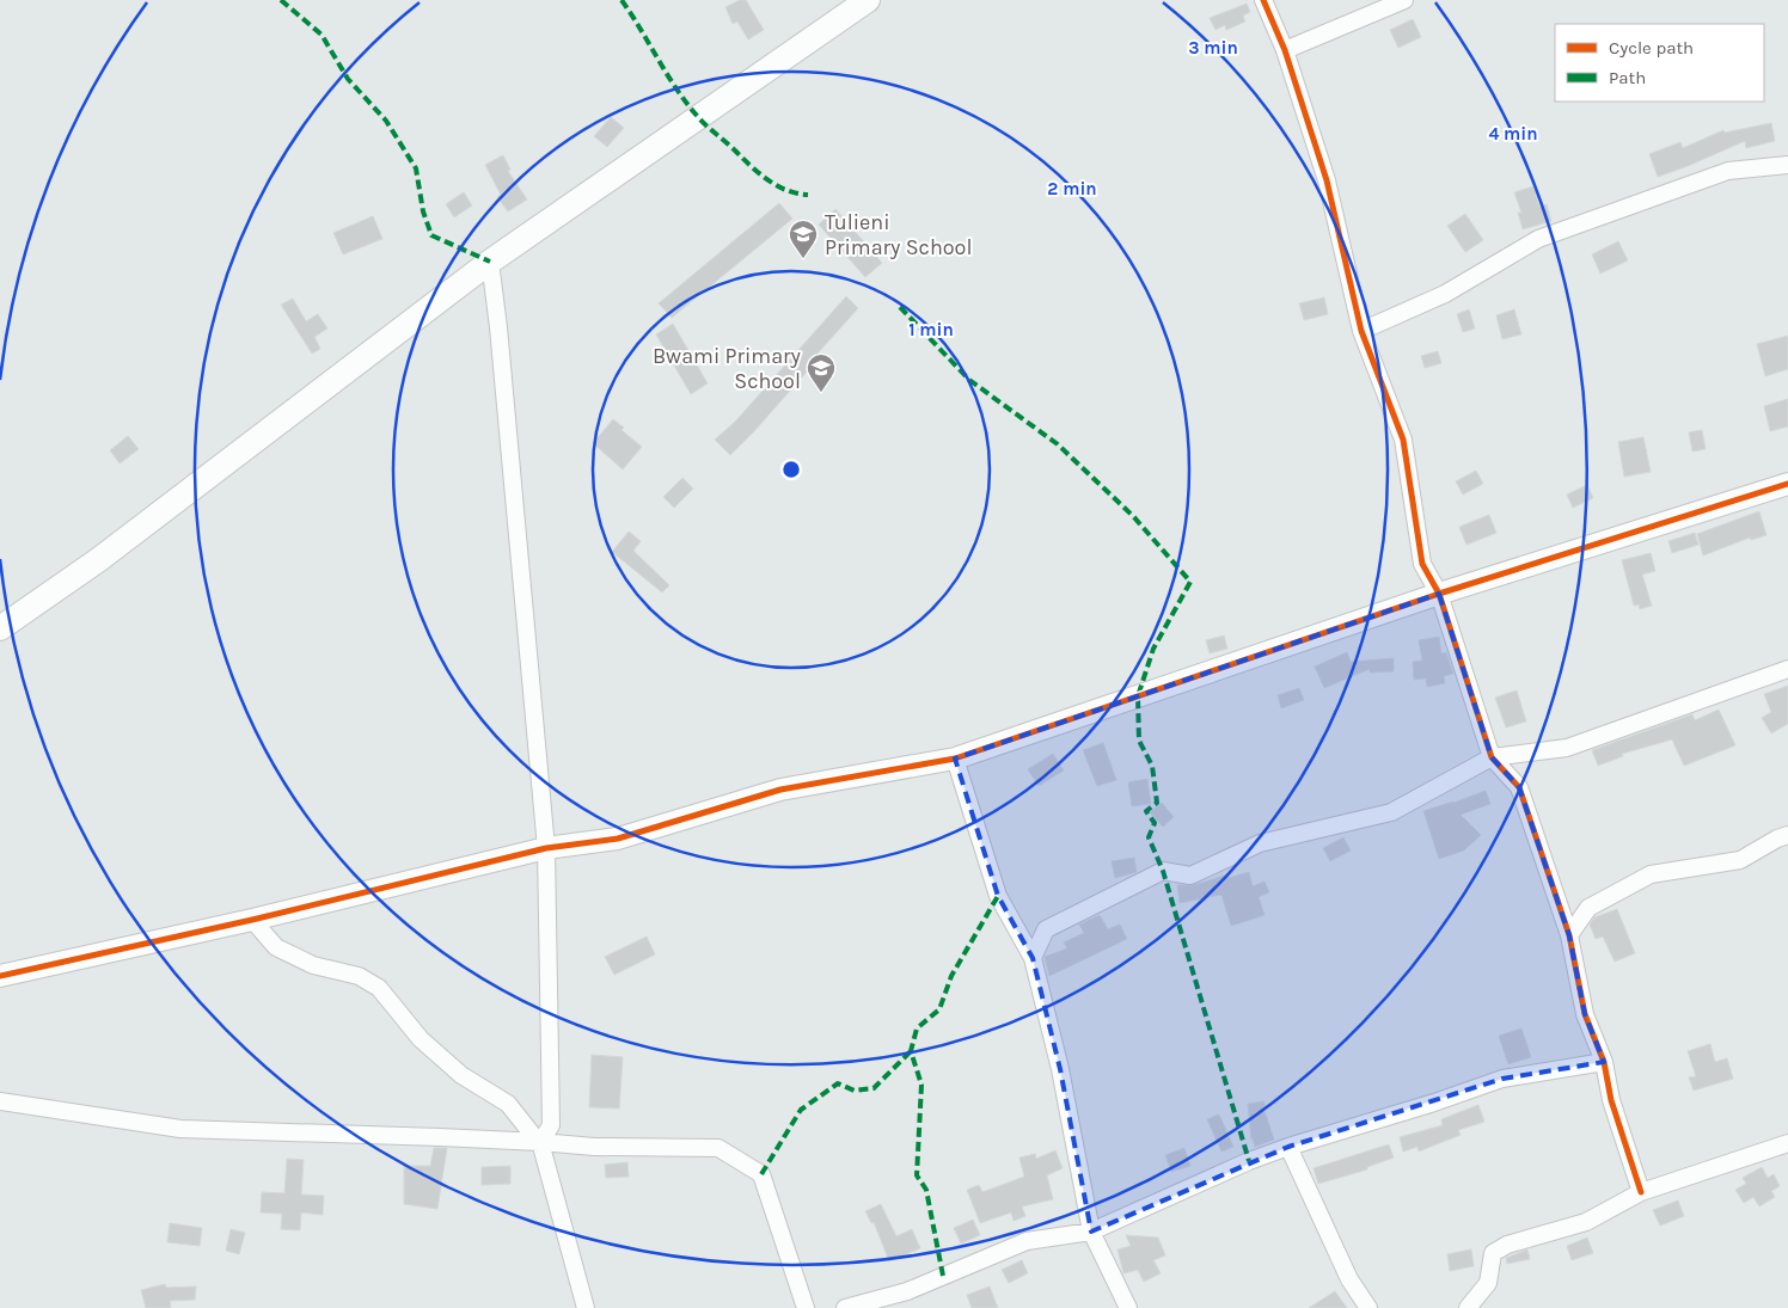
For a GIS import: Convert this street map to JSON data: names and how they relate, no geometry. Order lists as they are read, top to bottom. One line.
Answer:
{"places":{"school or university":["Tulieni Primary School","Bwami Primary School"]},"legend":["Cycle path","Path"],"rings":["3 min","4 min","2 min","1 min"]}
